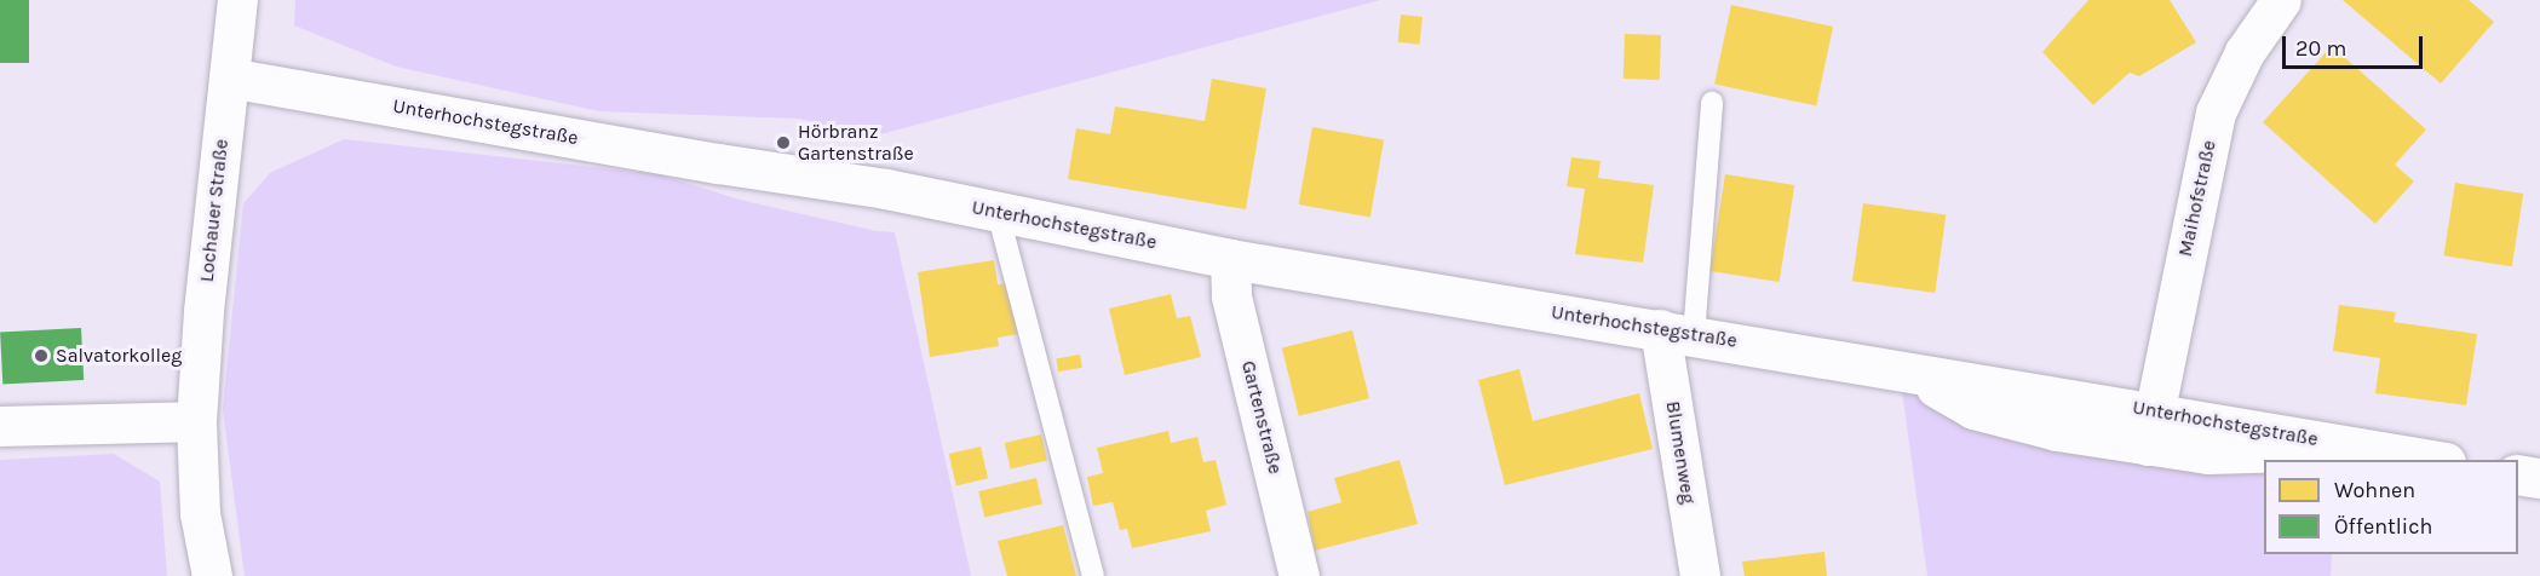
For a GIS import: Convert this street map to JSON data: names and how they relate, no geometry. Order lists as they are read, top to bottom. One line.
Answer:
{"streets":{"street":["Unterhochstegstraße","Maihofstraße","Lochauer Straße","Gartenstraße","Blumenweg"]},"crossings":[["Unterhochstegstraße","Maihofstraße"],["Unterhochstegstraße","Lochauer Straße"],["Unterhochstegstraße","Gartenstraße"],["Unterhochstegstraße","Blumenweg"]],"places":["Hörbranz Gartenstraße","Salvatorkolleg"],"legend":["Wohnen","Öffentlich"],"scale_bar":"20 m"}
